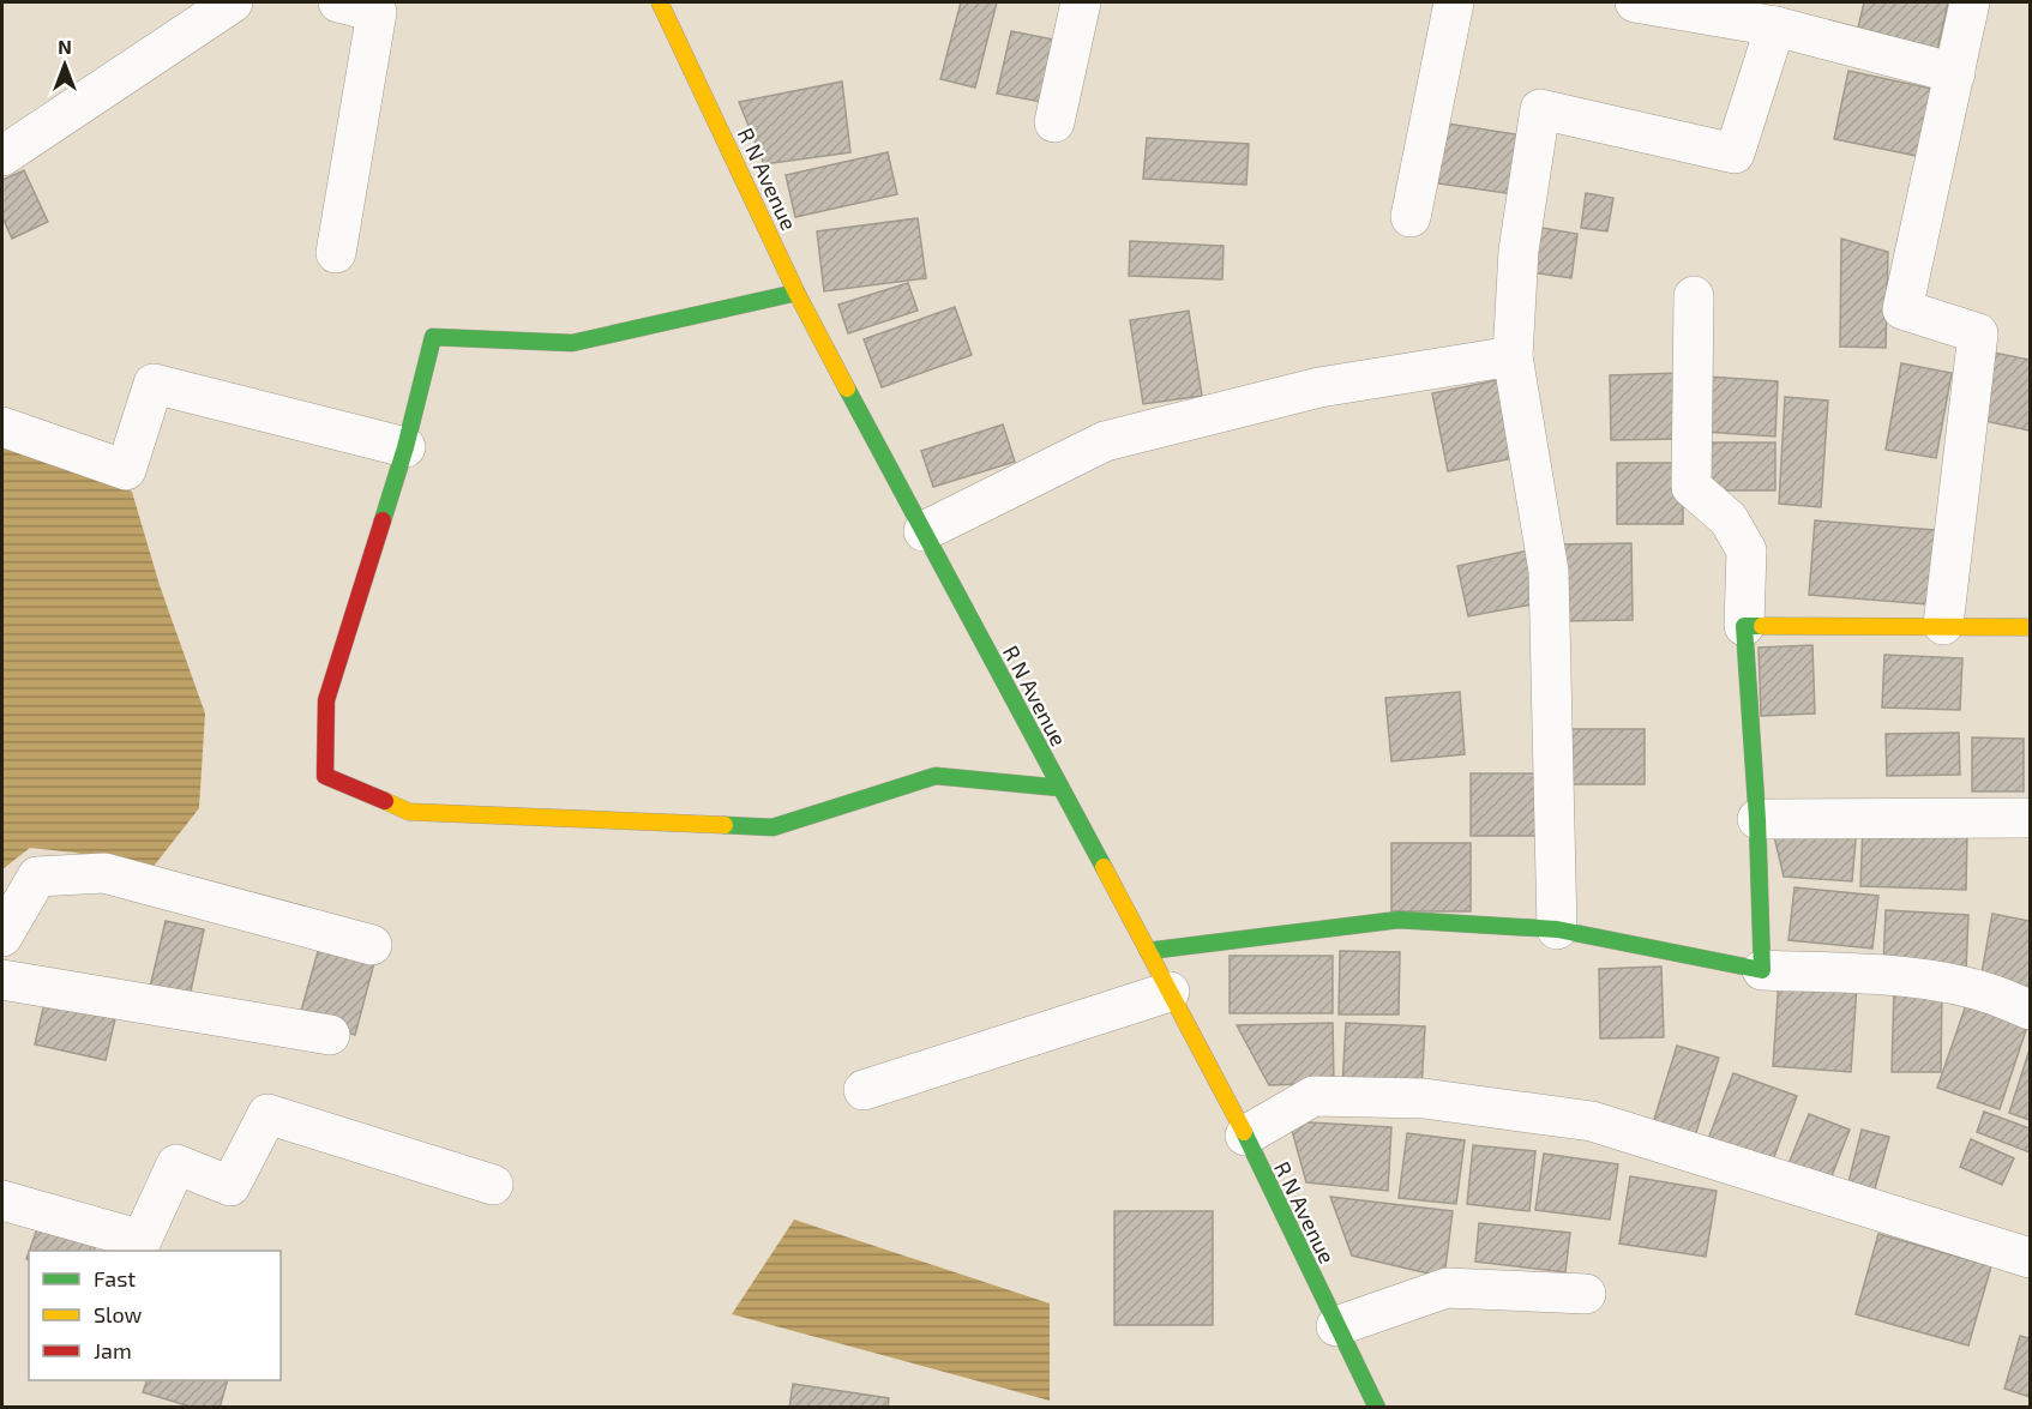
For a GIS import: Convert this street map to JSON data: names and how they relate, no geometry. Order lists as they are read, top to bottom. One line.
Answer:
{"streets":{"street":["R N Avenue"]},"legend":["Fast","Slow","Jam"],"north":"top"}
